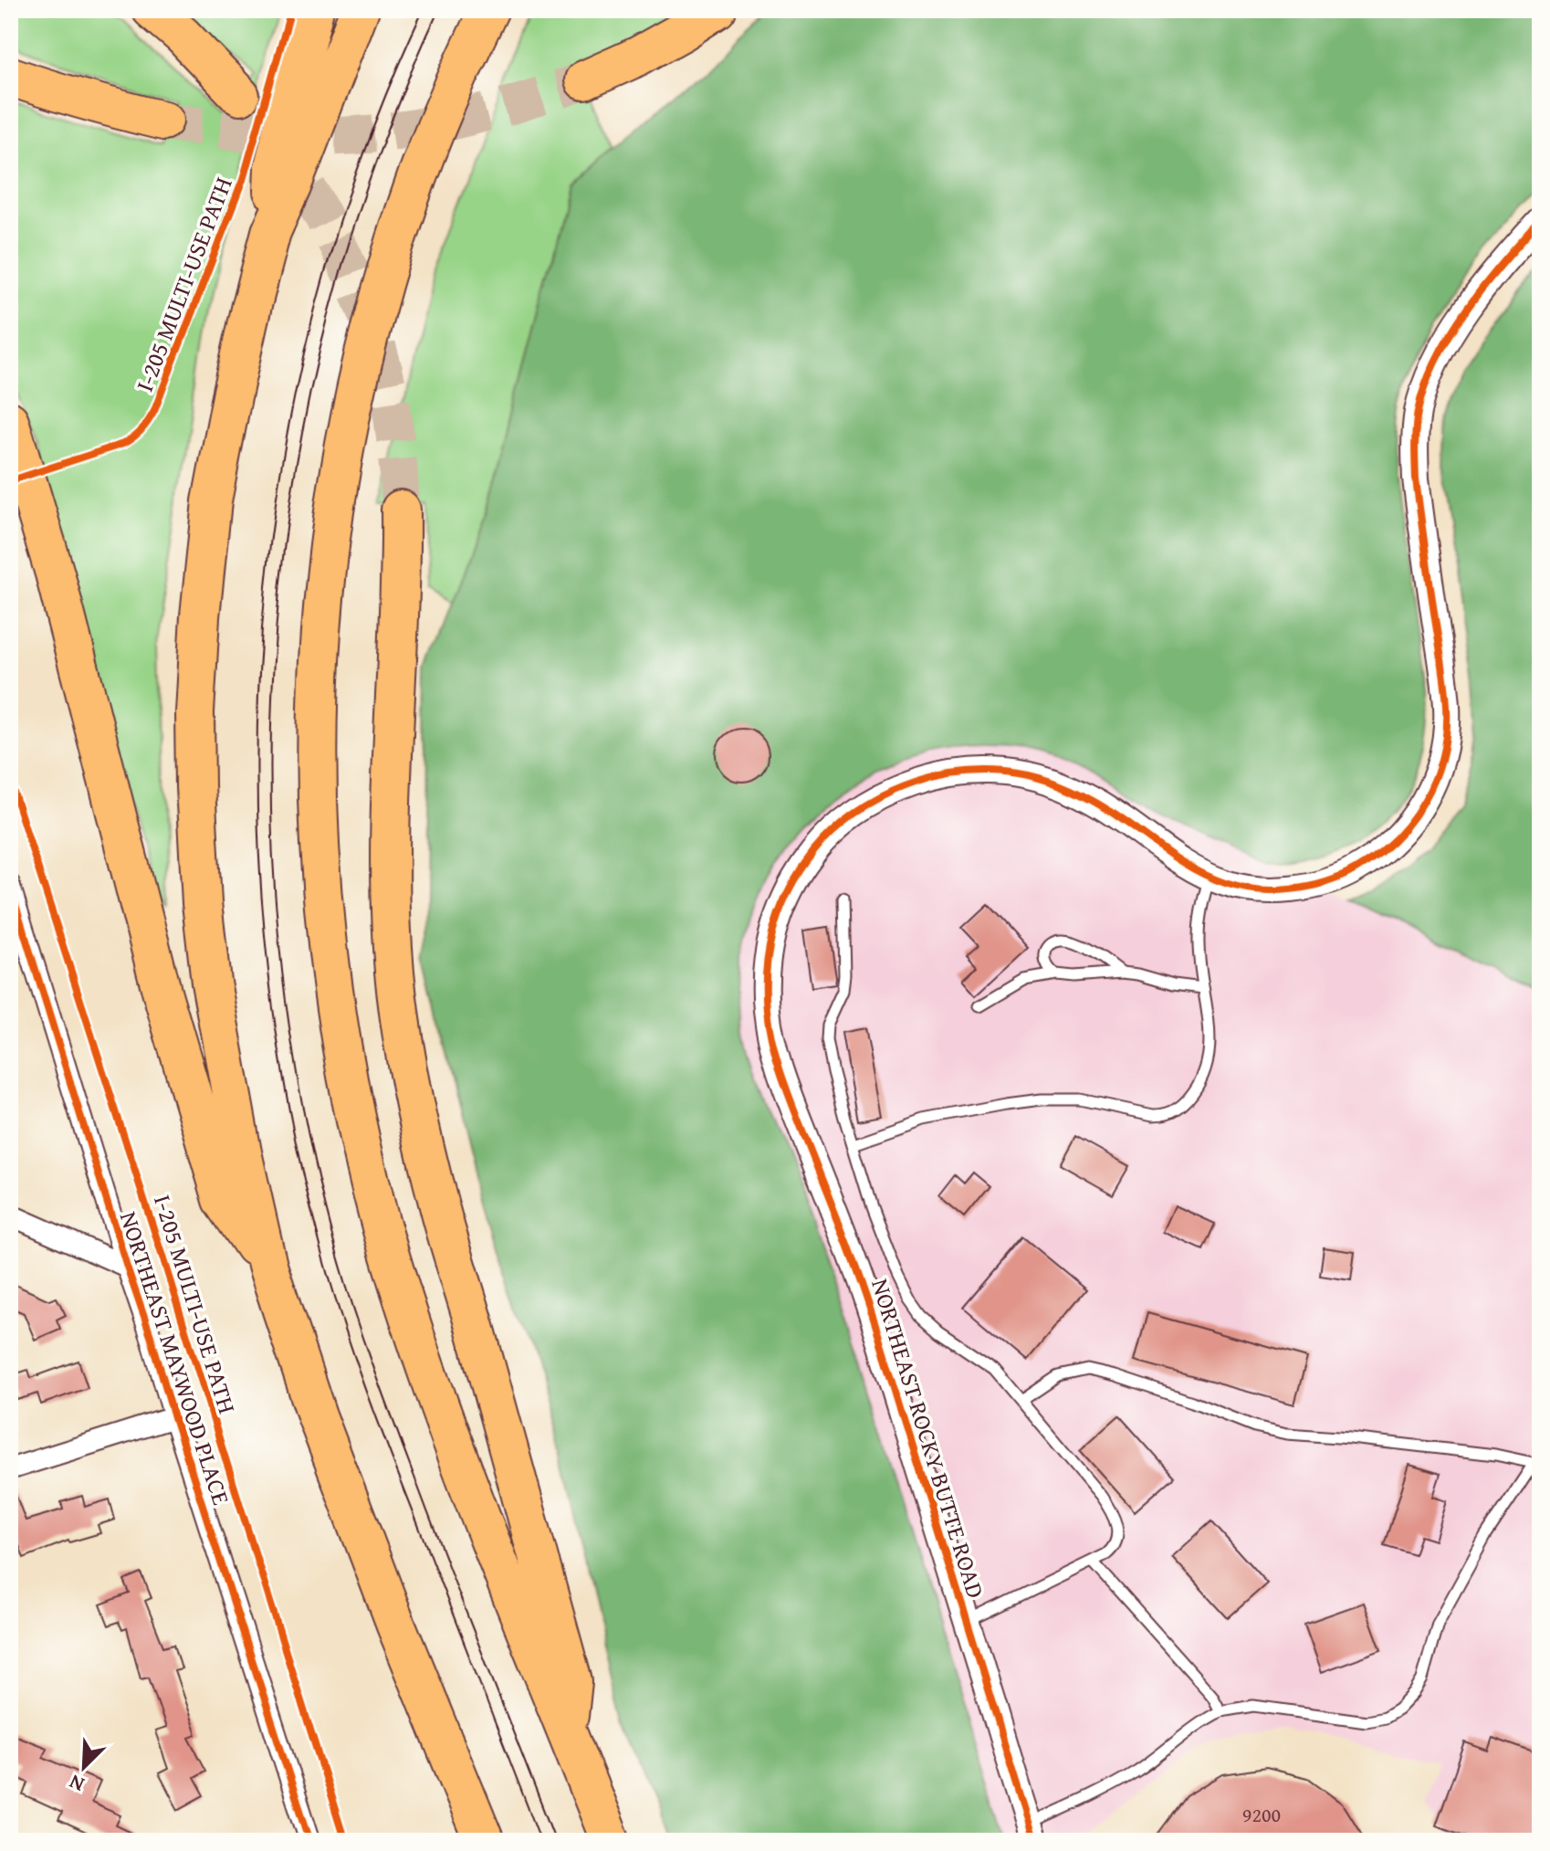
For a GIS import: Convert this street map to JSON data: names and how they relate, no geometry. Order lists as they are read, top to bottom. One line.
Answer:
{"streets":{"street":["NORTHEAST MAYWOOD PLACE","NORTHEAST ROCKY BUTTE ROAD"],"cycle path":["I-205 MULTI-USE PATH"]},"house_numbers":["9200"],"north":"bottom left"}
